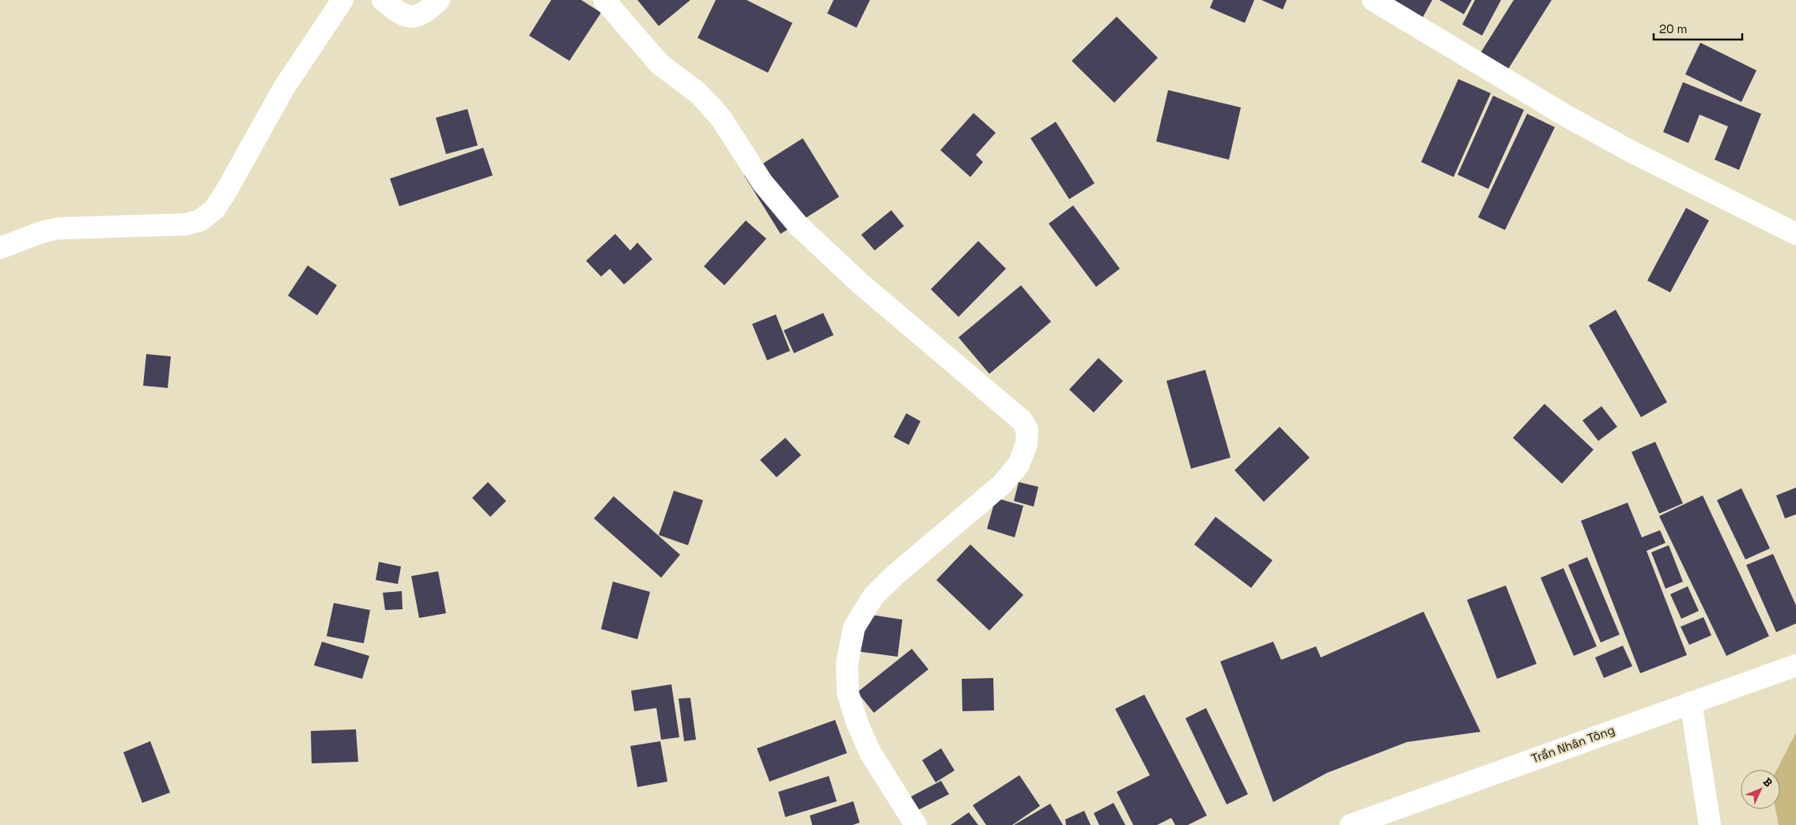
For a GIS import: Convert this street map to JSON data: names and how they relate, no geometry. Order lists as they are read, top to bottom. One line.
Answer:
{"streets":{"street":["Trần Nhân Tông"]},"scale_bar":"20 m","north":"top right"}
